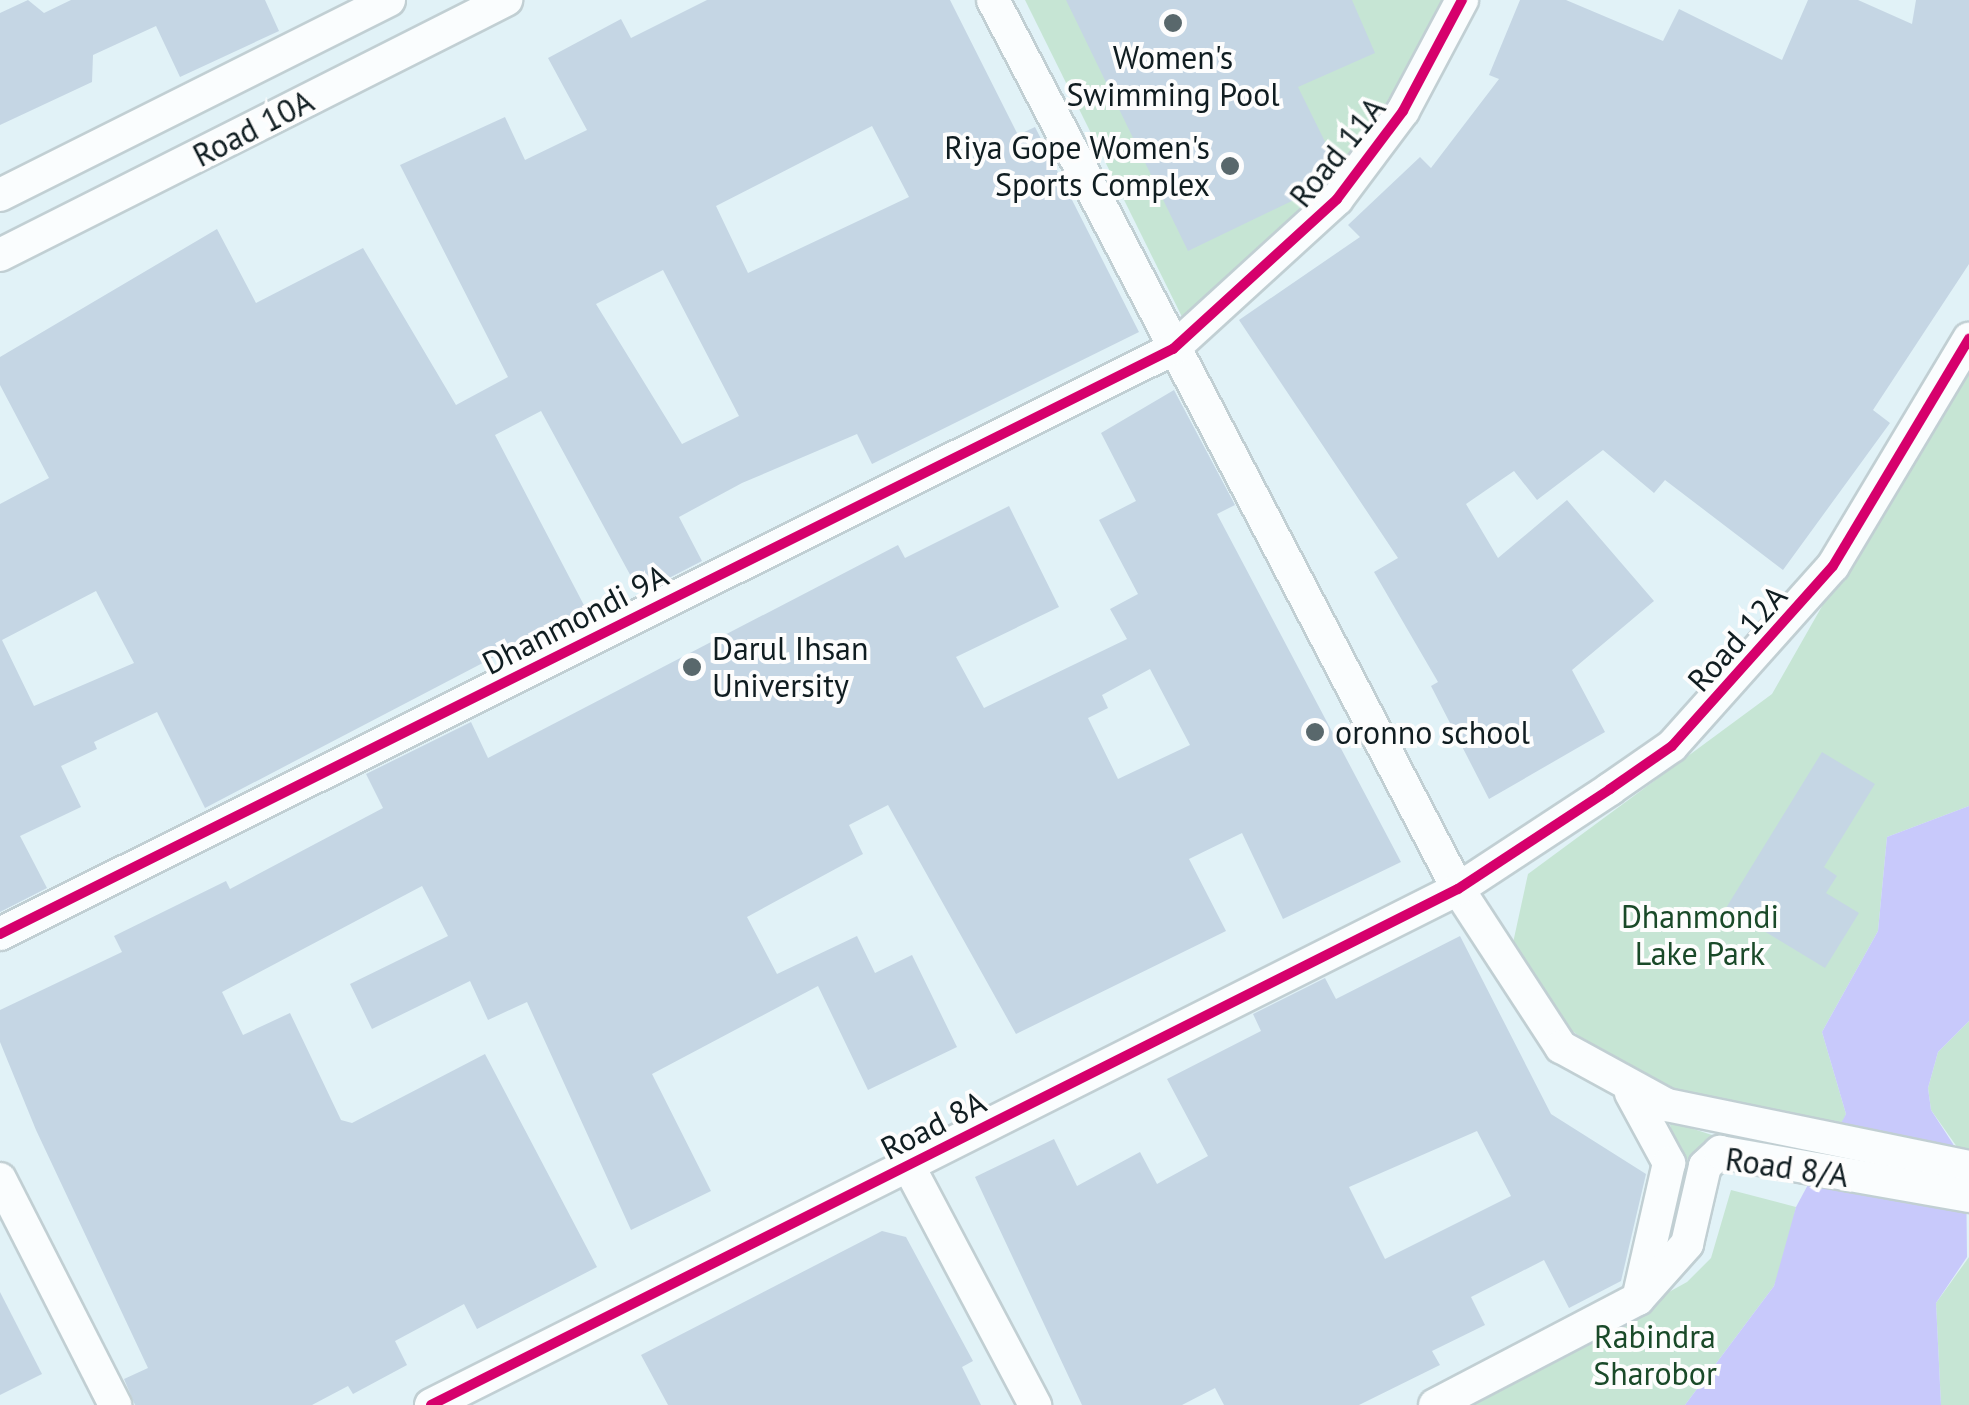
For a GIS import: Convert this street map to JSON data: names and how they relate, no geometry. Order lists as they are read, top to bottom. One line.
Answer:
{"streets":{"street":["Road 10A","Road 11A","Dhanmondi 9A","Road 12A","Road 8A","Road 8/A"]},"crossings":[["Road 11A","Dhanmondi 9A"],["Road 11A","Road 8/A"],["Dhanmondi 9A","Road 8/A"],["Road 12A","Road 8A"],["Road 12A","Road 8/A"],["Road 8A","Road 8/A"]],"parks":["Dhanmondi Lake Park","Rabindra Sharobor"],"places":["Women's Swimming Pool","Riya Gope Women's Sports Complex","Darul Ihsan University","oronno school"]}
